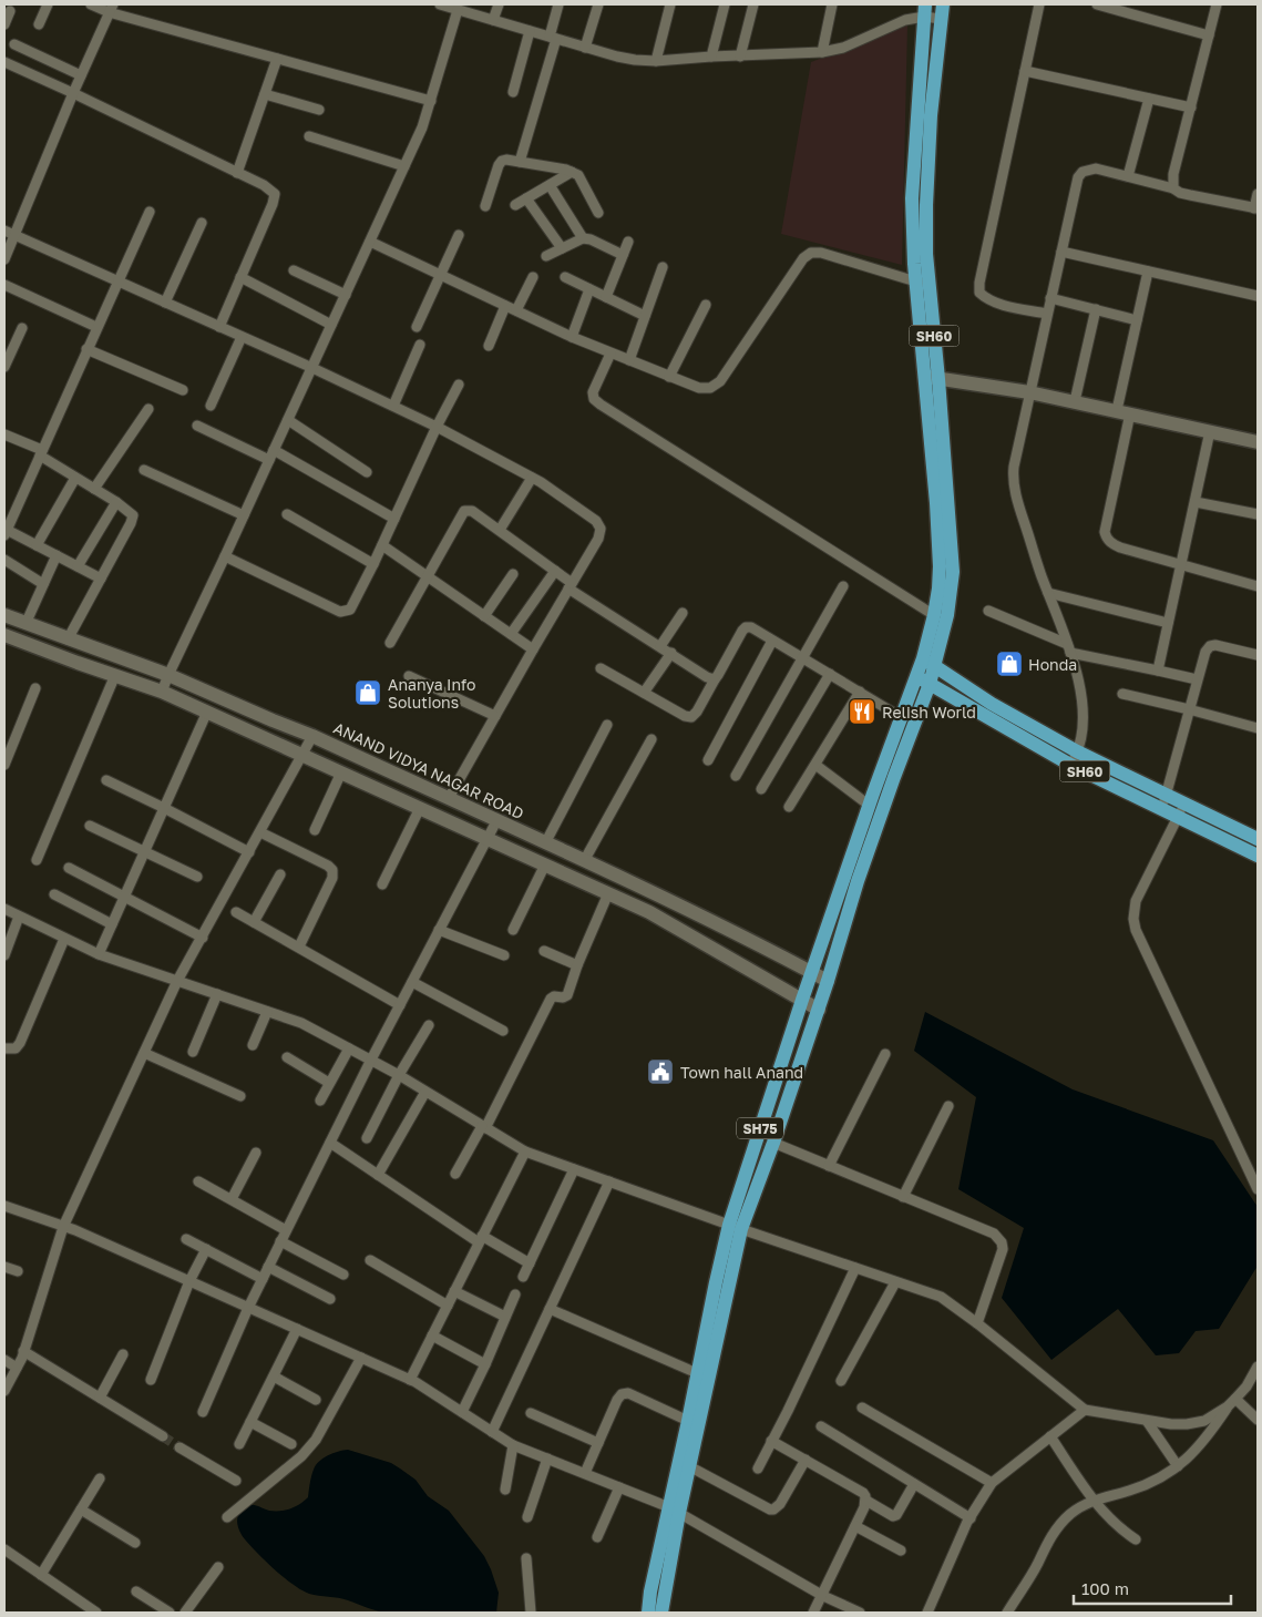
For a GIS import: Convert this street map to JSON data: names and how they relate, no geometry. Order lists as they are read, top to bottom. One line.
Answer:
{"streets":{"main road":["SH60","ANAND VIDYA NAGAR ROAD","SH75"]},"crossings":[["SH60","SH75"],["ANAND VIDYA NAGAR ROAD","SH75"]],"places":{"shop":["Honda","Ananya Info Solutions"],"restaurant":["Relish World"],"public building":["Town hall Anand"]},"scale_bar":"100 m"}
